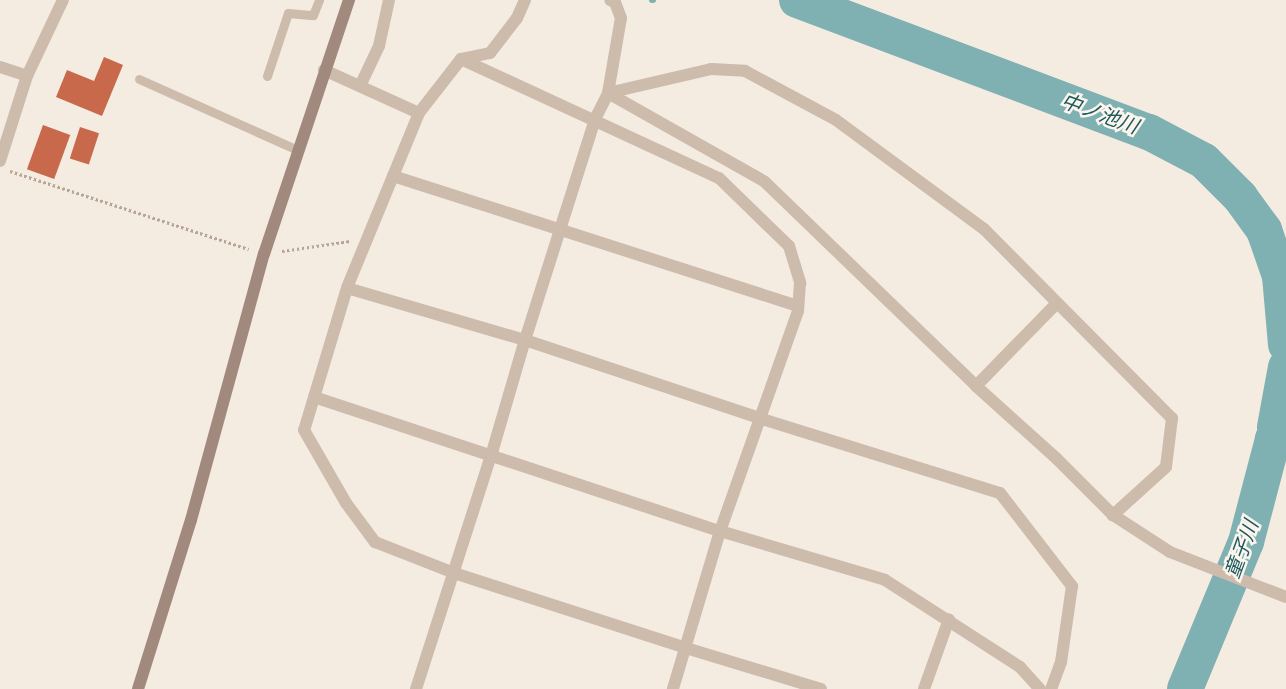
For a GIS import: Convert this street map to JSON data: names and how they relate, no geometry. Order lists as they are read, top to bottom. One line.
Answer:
{"water":["中ノ池川","童子川"]}
